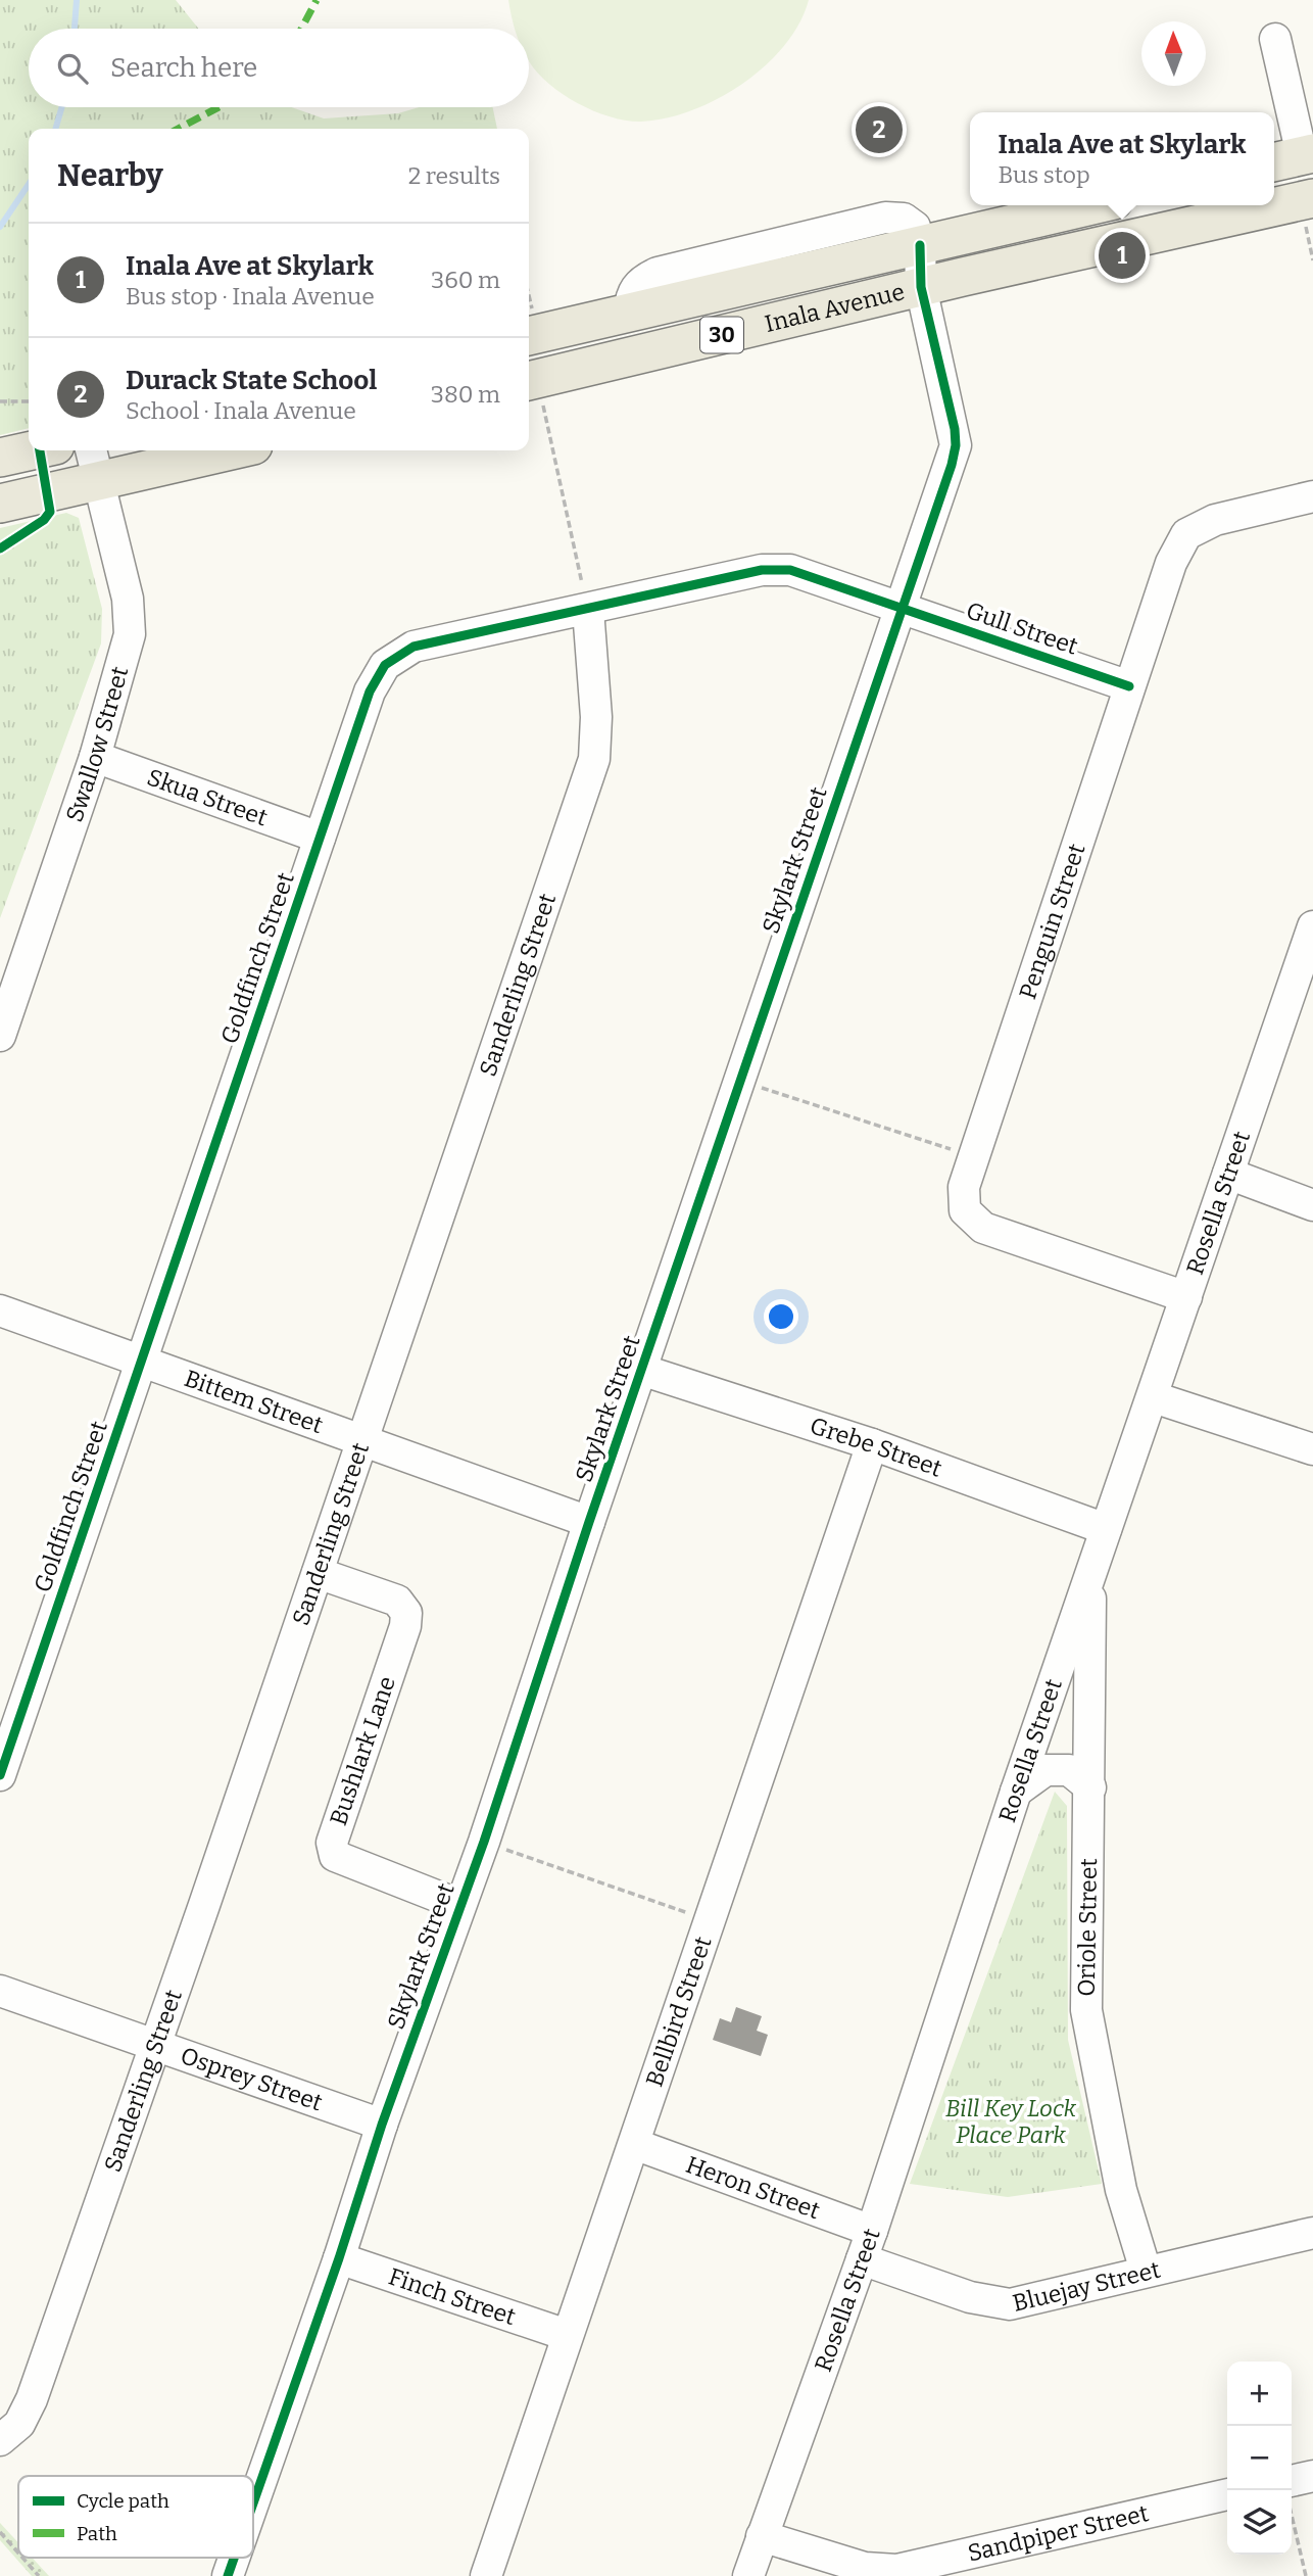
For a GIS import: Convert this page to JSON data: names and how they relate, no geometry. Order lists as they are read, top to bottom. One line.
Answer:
{"streets":{"main road":["Inala Avenue","30"],"street":["Gull Street","Swallow Street","Skua Street","Skylark Street","Penguin Street","Goldfinch Street","Sanderling Street","Rosella Street","Bittem Street","Grebe Street","Bushlark Lane","Oriole Street","Bellbird Street","Osprey Street","Heron Street","Bluejay Street","Finch Street","Sandpiper Street"]},"crossings":[["Inala Avenue","Skylark Street"],["Gull Street","Skylark Street"],["Gull Street","Penguin Street"],["Gull Street","Goldfinch Street"],["Swallow Street","Skua Street"],["Skua Street","Goldfinch Street"],["Skylark Street","Goldfinch Street"],["Skylark Street","Bittem Street"],["Skylark Street","Grebe Street"],["Skylark Street","Bushlark Lane"],["Skylark Street","Osprey Street"],["Skylark Street","Finch Street"],["Penguin Street","Rosella Street"],["Goldfinch Street","Sanderling Street"],["Goldfinch Street","Bittem Street"],["Sanderling Street","Bittem Street"],["Sanderling Street","Bushlark Lane"],["Sanderling Street","Osprey Street"],["Rosella Street","Grebe Street"],["Rosella Street","Oriole Street"],["Rosella Street","Heron Street"],["Rosella Street","Bluejay Street"],["Rosella Street","Sandpiper Street"],["Grebe Street","Bellbird Street"],["Oriole Street","Bluejay Street"],["Bellbird Street","Heron Street"],["Bellbird Street","Finch Street"]],"parks":["Bill Key Lock Place Park"],"legend":["Cycle path","Path"],"north":"top","page":{"search":"Search here","pins":["2","1"],"popup":["Inala Ave at Skylark","Bus stop"],"heading":["Nearby","2 results"],"list":[{"mark":"1","name":"Inala Ave at Skylark","note":"Bus stop · Inala Avenue","value":"360 m"},{"mark":"2","name":"Durack State School","note":"School · Inala Avenue","value":"380 m"}],"map_buttons":["+","−"]}}
